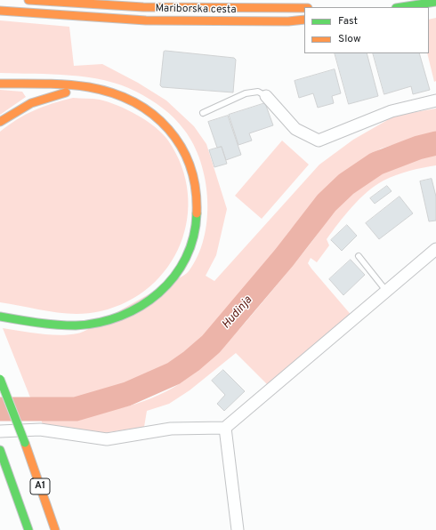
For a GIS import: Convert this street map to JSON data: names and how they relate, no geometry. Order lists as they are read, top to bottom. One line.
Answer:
{"streets":{"main road":["Mariborska cesta","A1"]},"water":["Hudinja"],"legend":["Fast","Slow"]}
